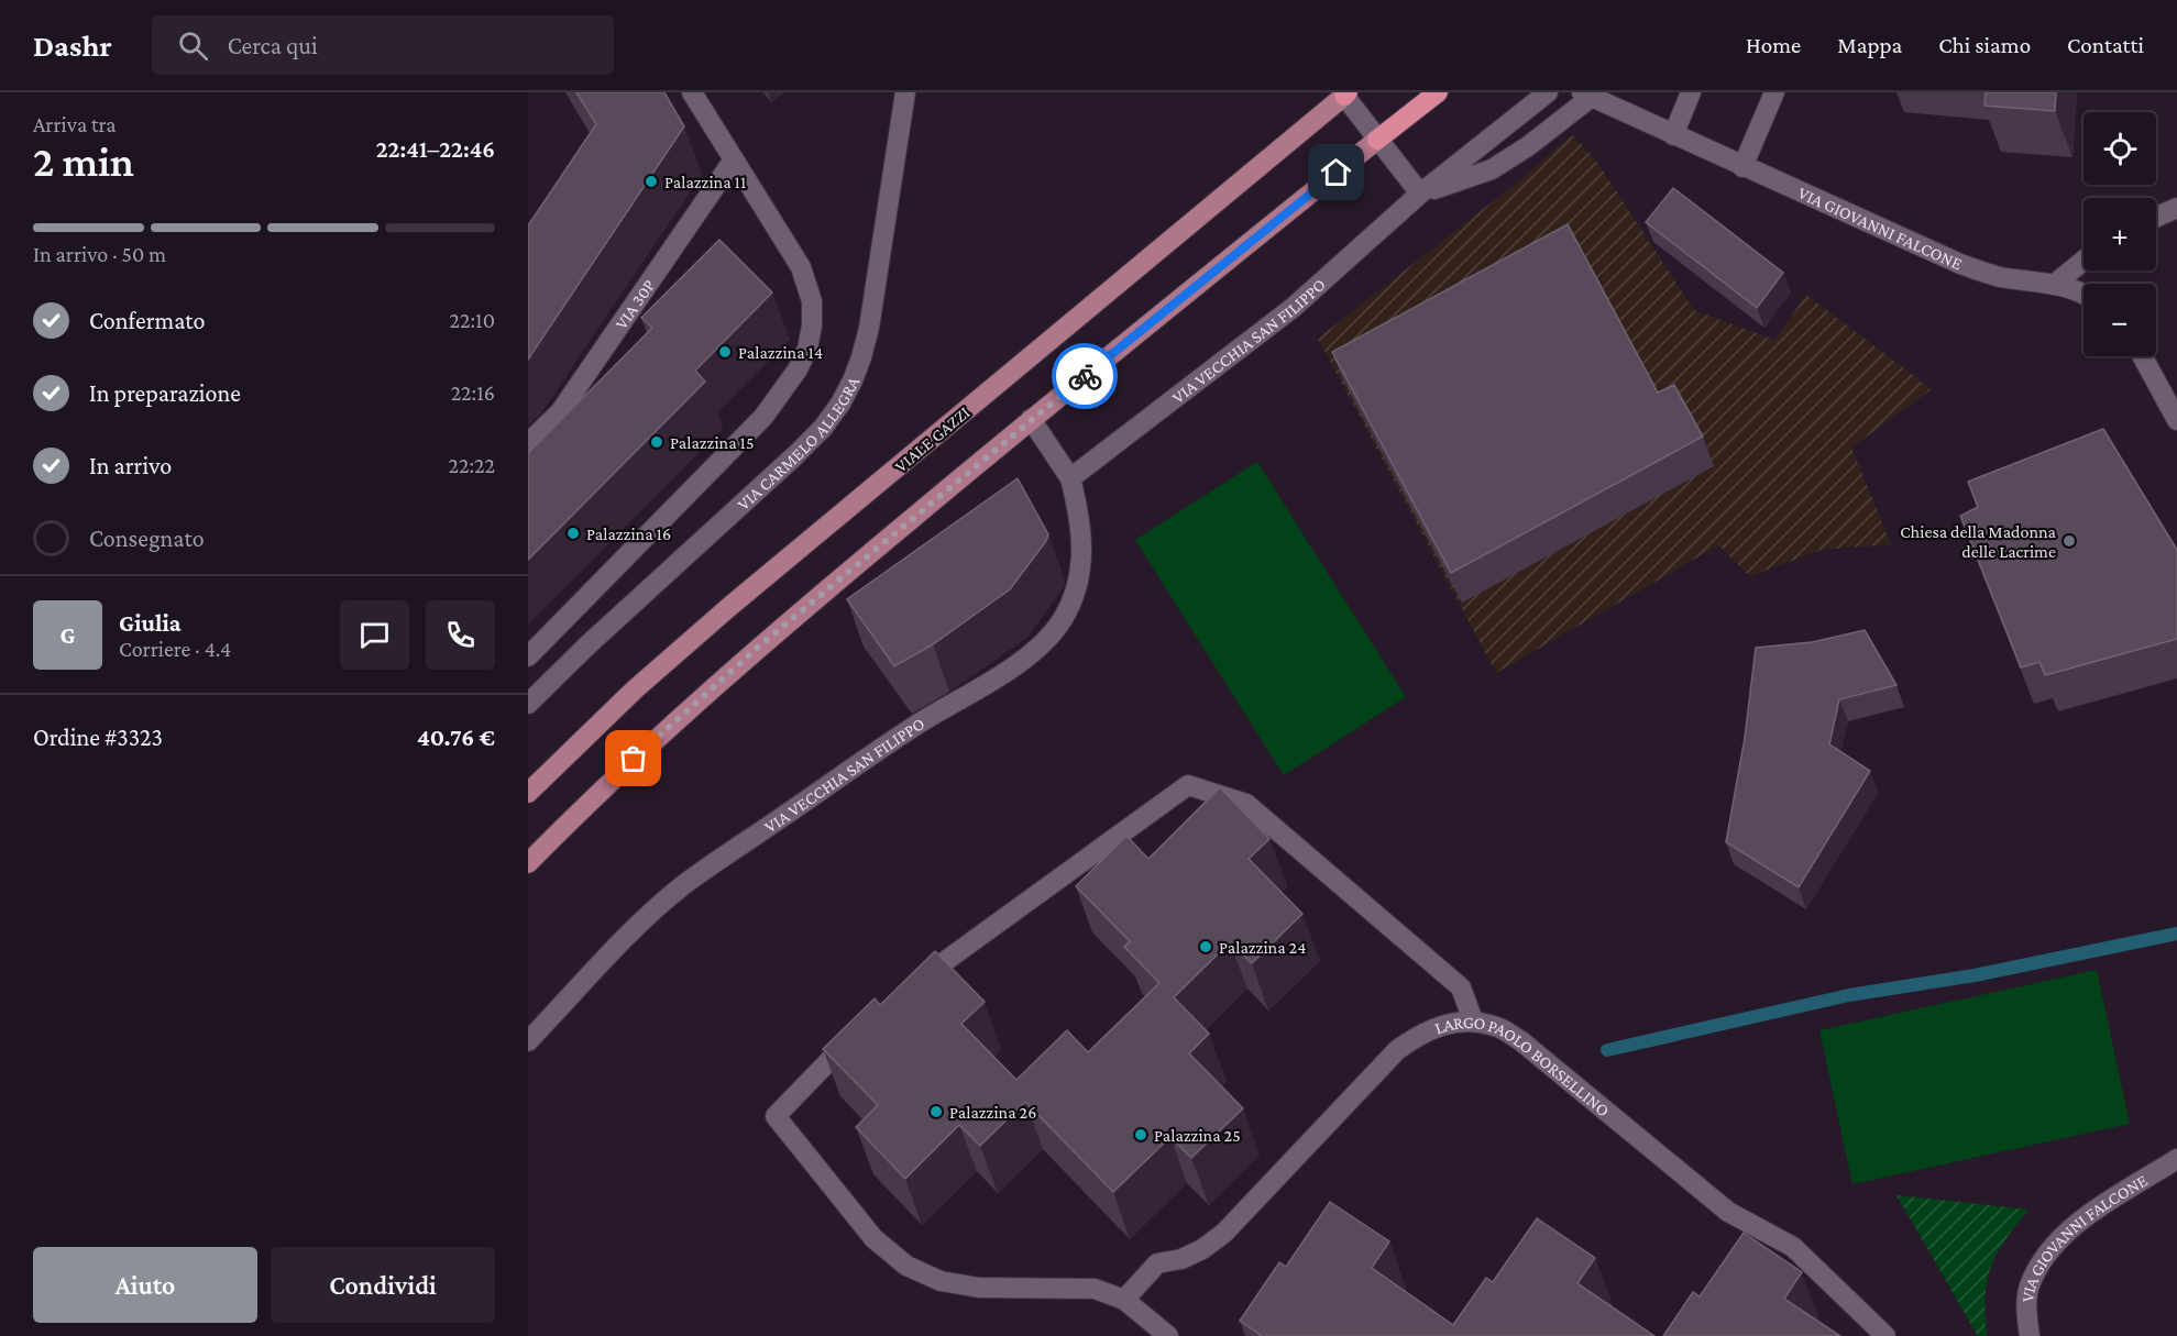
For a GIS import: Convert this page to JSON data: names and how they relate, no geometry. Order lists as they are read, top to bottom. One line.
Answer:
{"streets":{"main road":["VIALE GAZZI"],"street":["VIA GIOVANNI FALCONE","VIA 30P","VIA VECCHIA SAN FILIPPO","VIA CARMELO ALLEGRA","LARGO PAOLO BORSELLINO"]},"places":["Palazzina 11","Palazzina 14","Palazzina 15","Palazzina 16","Chiesa della Madonna delle Lacrime","Palazzina 24","Palazzina 26","Palazzina 25"],"page":{"header":"Dashr","search":"Cerca qui","nav":["Home","Mappa","Chi siamo","Contatti"],"heading":["2 min","Arriva tra","22:41–22:46"],"panel":["Giulia","Corriere · 4.4","Ordine #3323","40.76 €"],"map_buttons":["+","−"],"bar":"In arrivo · 50 m","list":[["Confermato","22:10"],["In preparazione","22:16"],["In arrivo","22:22"],"Consegnato"],"round":"G","buttons":["Aiuto","Condividi"]}}
